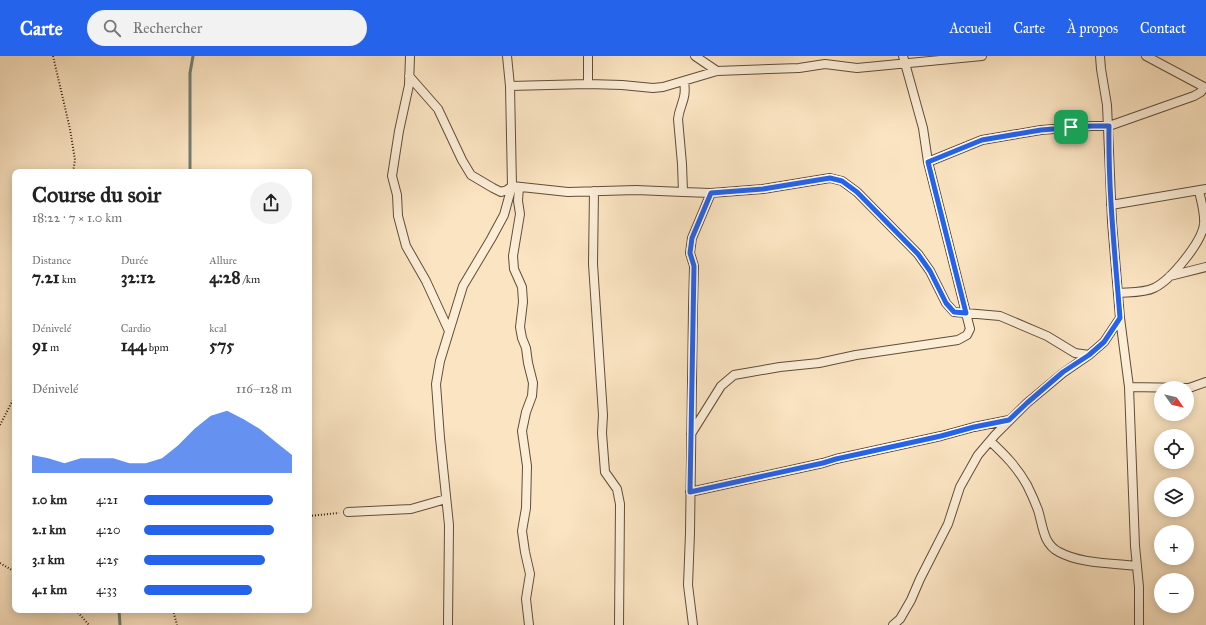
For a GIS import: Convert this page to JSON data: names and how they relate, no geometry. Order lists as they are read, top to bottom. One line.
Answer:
{"north":"bottom right","page":{"header":"Carte","search":"Rechercher","nav":["Accueil","Carte","À propos","Contact"],"heading":["Course du soir","18:22 · 7 × 1.0 km"],"stats":[["Distance","7.21 km"],["Durée","32:12"],["Allure","4:28 /km"],["Dénivelé","91 m"],["Cardio","144 bpm"],["kcal","575"]],"chart":["Dénivelé","116–128 m"],"map_buttons":["+","−"],"list":[{"name":"1.0 km","note":"4:21"},{"name":"2.1 km","note":"4:20"},{"name":"3.1 km","note":"4:25"},{"name":"4.1 km","note":"4:33"}]}}
